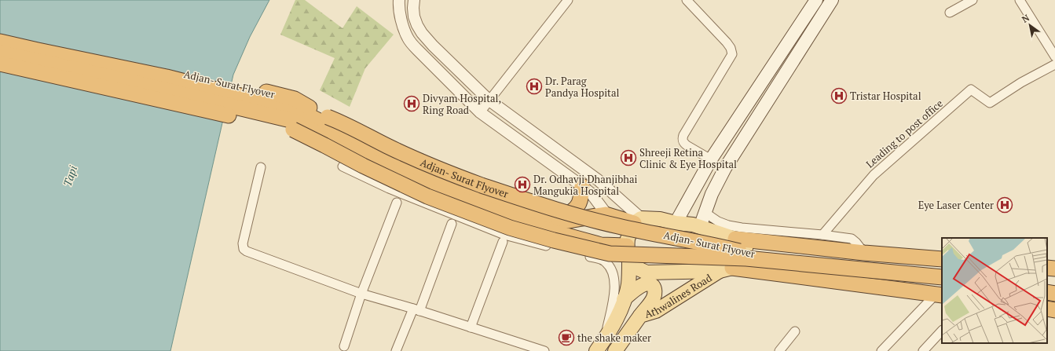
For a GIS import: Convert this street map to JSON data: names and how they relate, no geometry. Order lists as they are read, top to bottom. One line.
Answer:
{"streets":{"highway":["Adjan- Surat Flyover"],"main road":["Athwalines Road"],"street":["Leading to post office"]},"water":["Tapi"],"places":{"hospital":["Dr. Parag Pandya Hospital","Tristar Hospital","Divyam Hospital, Ring Road","Shreeji Retina Clinic & Eye Hospital","Dr. Odhavji Dhanjibhai Mangukia Hospital","Eye Laser Center"],"cafe":["the shake maker"]},"north":"top left"}
